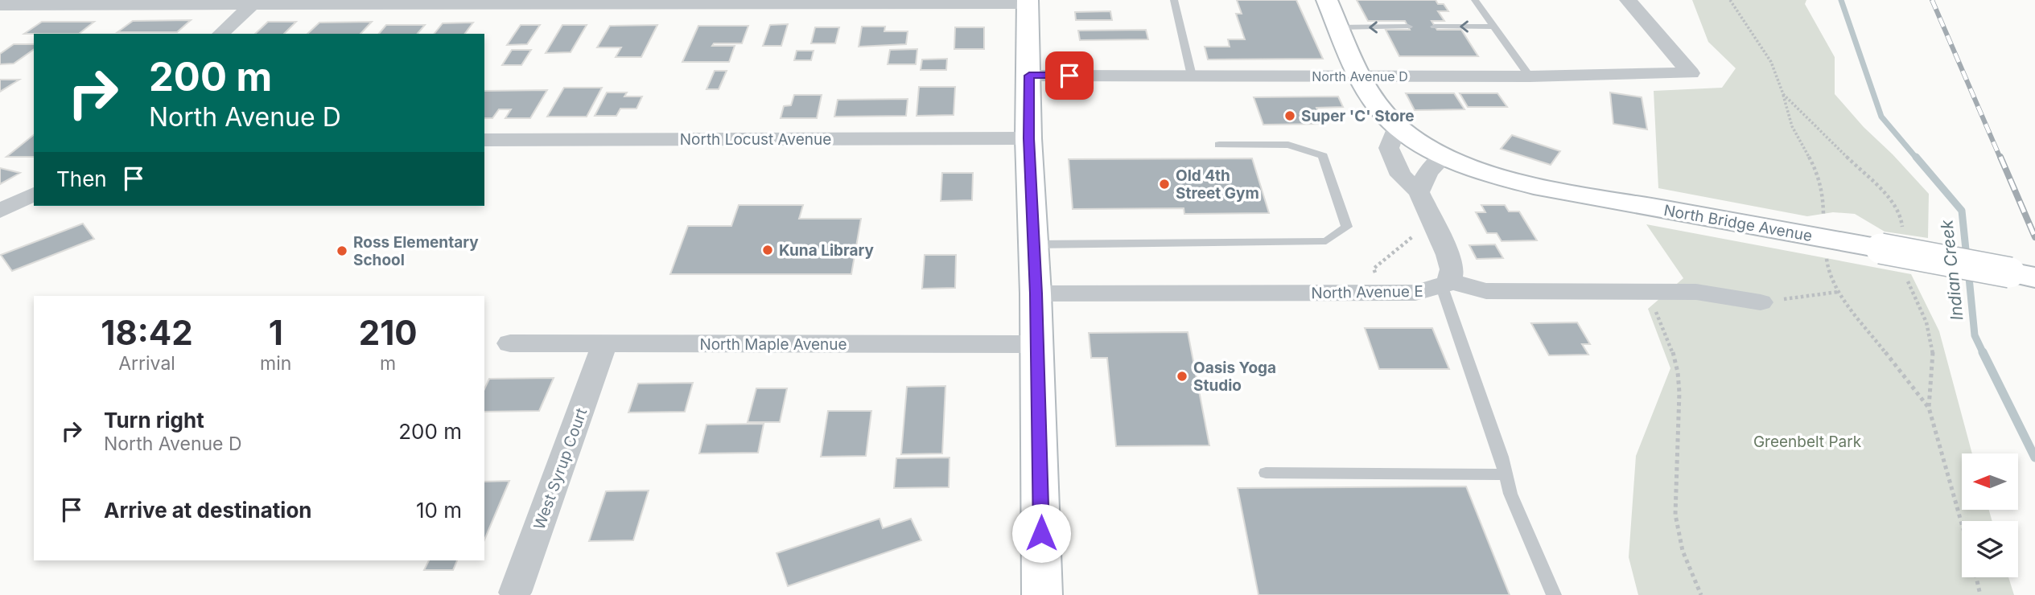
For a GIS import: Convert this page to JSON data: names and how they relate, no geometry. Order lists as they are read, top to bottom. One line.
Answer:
{"streets":{"main road":["North Bridge Avenue"],"street":["North Avenue D","North Locust Avenue","North Avenue E","North Maple Avenue","West Syrup Court"]},"crossings":[["North Avenue D","North Bridge Avenue"],["North Maple Avenue","West Syrup Court"]],"water":["Indian Creek"],"parks":["Greenbelt Park"],"places":["Super 'C' Store","Old 4th Street Gym","Kuna Library","Ross Elementary School","Oasis Yoga Studio"],"north":"left","page":{"turn":["200 m","North Avenue D"],"then":"Then","eta":["18:42","Arrival","1","min","210","m"],"list":[{"name":"Turn right","note":"North Avenue D","value":"200 m"},{"name":"Arrive at destination","value":"10 m"}]}}
